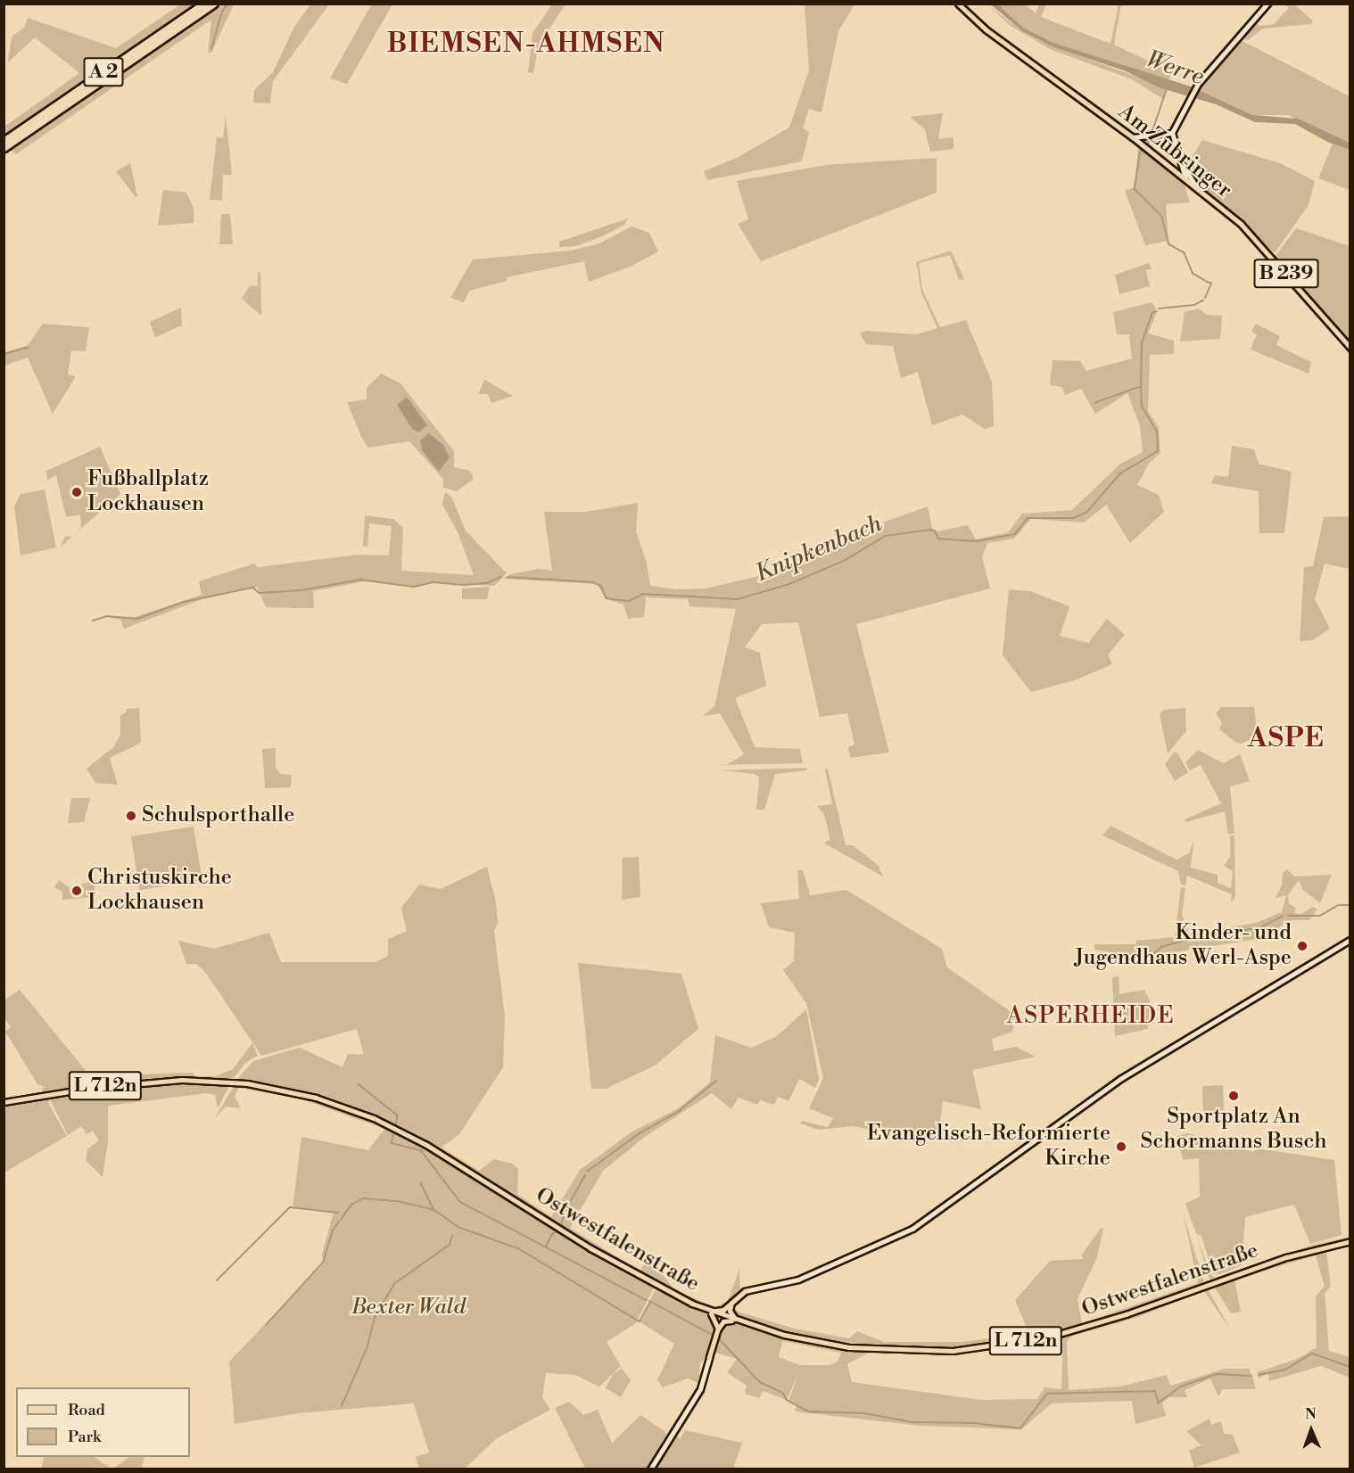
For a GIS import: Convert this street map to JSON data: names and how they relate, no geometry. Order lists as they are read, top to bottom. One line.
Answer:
{"streets":{"highway":["A 2"],"main road":["Am Zubringer","B 239","L 712n","Ostwestfalenstraße"]},"districts":["BIEMSEN-AHMSEN","ASPE","ASPERHEIDE"],"water":["Werre","Knipkenbach"],"parks":["Bexter Wald"],"places":["Fußballplatz Lockhausen","Schulsporthalle","Christuskirche Lockhausen","Kinder- und Jugendhaus Werl-Aspe","Sportplatz An Schormanns Busch","Evangelisch-Reformierte Kirche"],"legend":["Road","Park"],"north":"top"}
